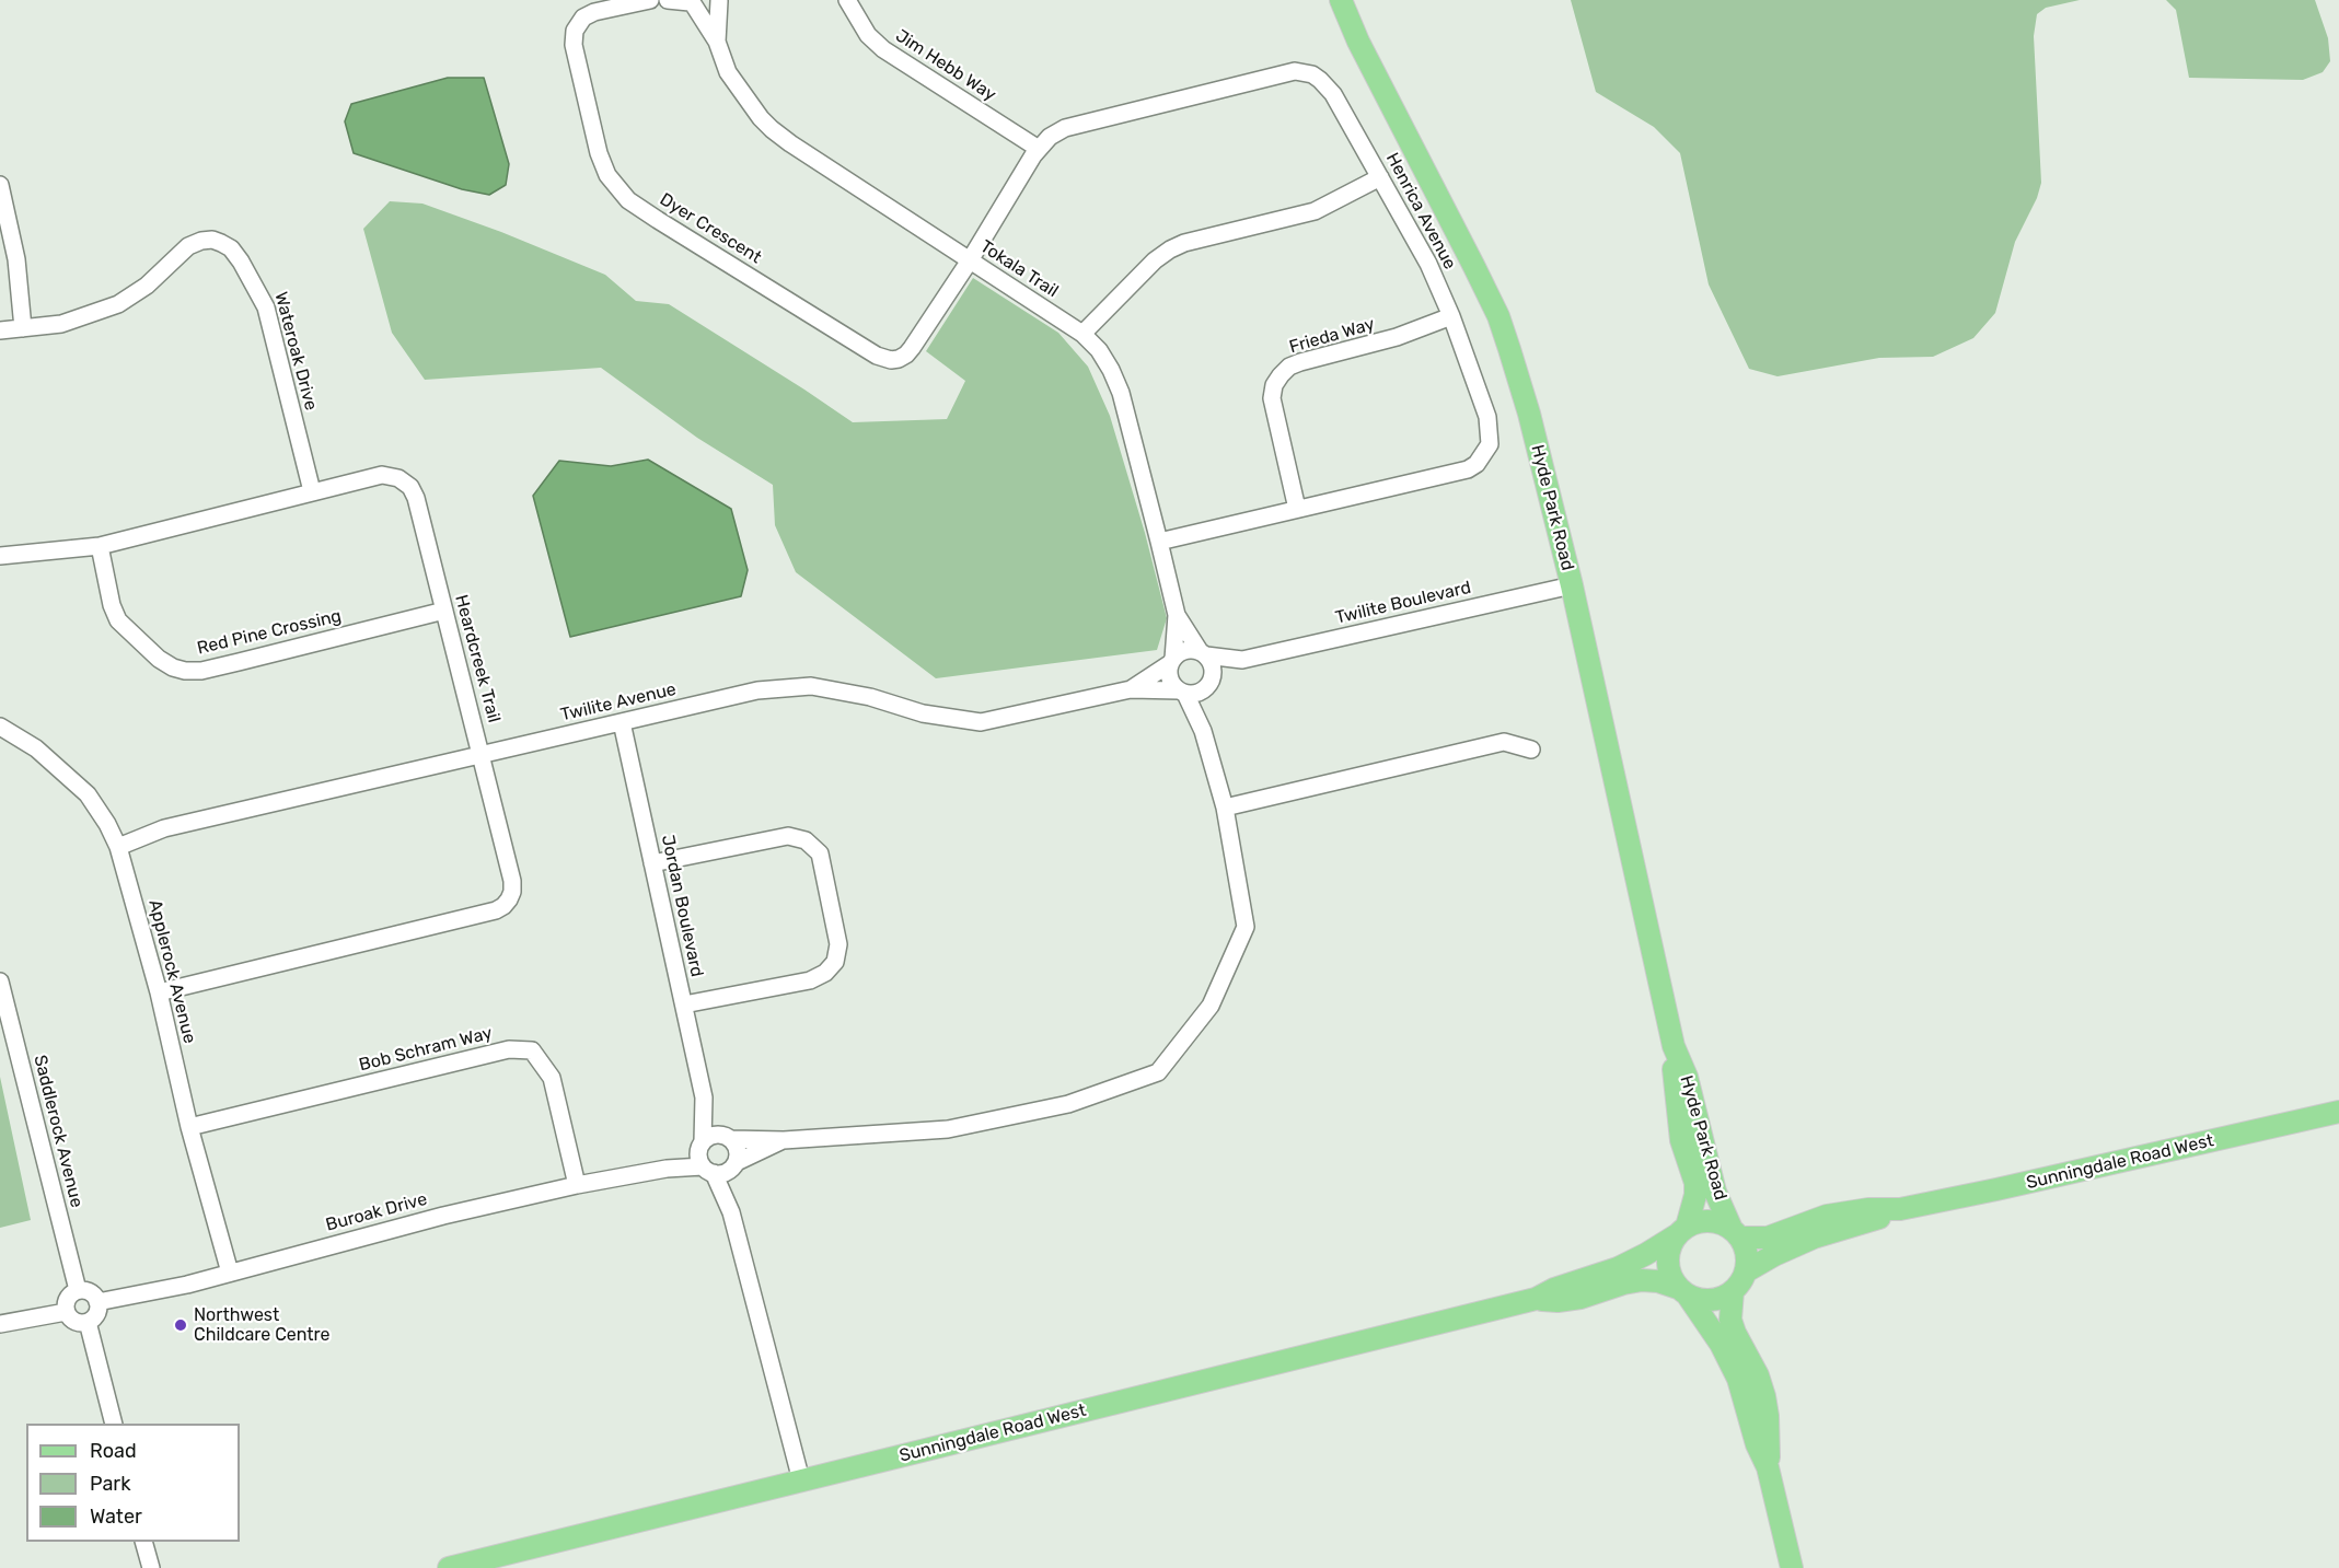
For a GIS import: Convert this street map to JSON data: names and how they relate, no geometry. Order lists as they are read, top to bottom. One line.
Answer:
{"streets":{"main road":["Hyde Park Road","Sunningdale Road West"],"street":["Jim Hebb Way","Henrica Avenue","Dyer Crescent","Tokala Trail","Frieda Way","Wateroak Drive","Twilite Boulevard","Red Pine Crossing","Heardcreek Trail","Twilite Avenue","Jordan Boulevard","Applerock Avenue","Bob Schram Way","Saddlerock Avenue","Buroak Drive"]},"crossings":[["Jim Hebb Way","Henrica Avenue"],["Henrica Avenue","Dyer Crescent"],["Henrica Avenue","Tokala Trail"],["Henrica Avenue","Frieda Way"],["Dyer Crescent","Tokala Trail"],["Tokala Trail","Twilite Boulevard"],["Tokala Trail","Twilite Avenue"],["Wateroak Drive","Heardcreek Trail"],["Hyde Park Road","Twilite Boulevard"],["Hyde Park Road","Sunningdale Road West"],["Twilite Boulevard","Twilite Avenue"],["Red Pine Crossing","Heardcreek Trail"],["Heardcreek Trail","Twilite Avenue"],["Heardcreek Trail","Applerock Avenue"],["Twilite Avenue","Jordan Boulevard"],["Twilite Avenue","Applerock Avenue"],["Jordan Boulevard","Buroak Drive"],["Applerock Avenue","Bob Schram Way"],["Applerock Avenue","Buroak Drive"],["Bob Schram Way","Buroak Drive"],["Saddlerock Avenue","Buroak Drive"]],"places":["Northwest Childcare Centre"],"legend":["Road","Park","Water"]}
